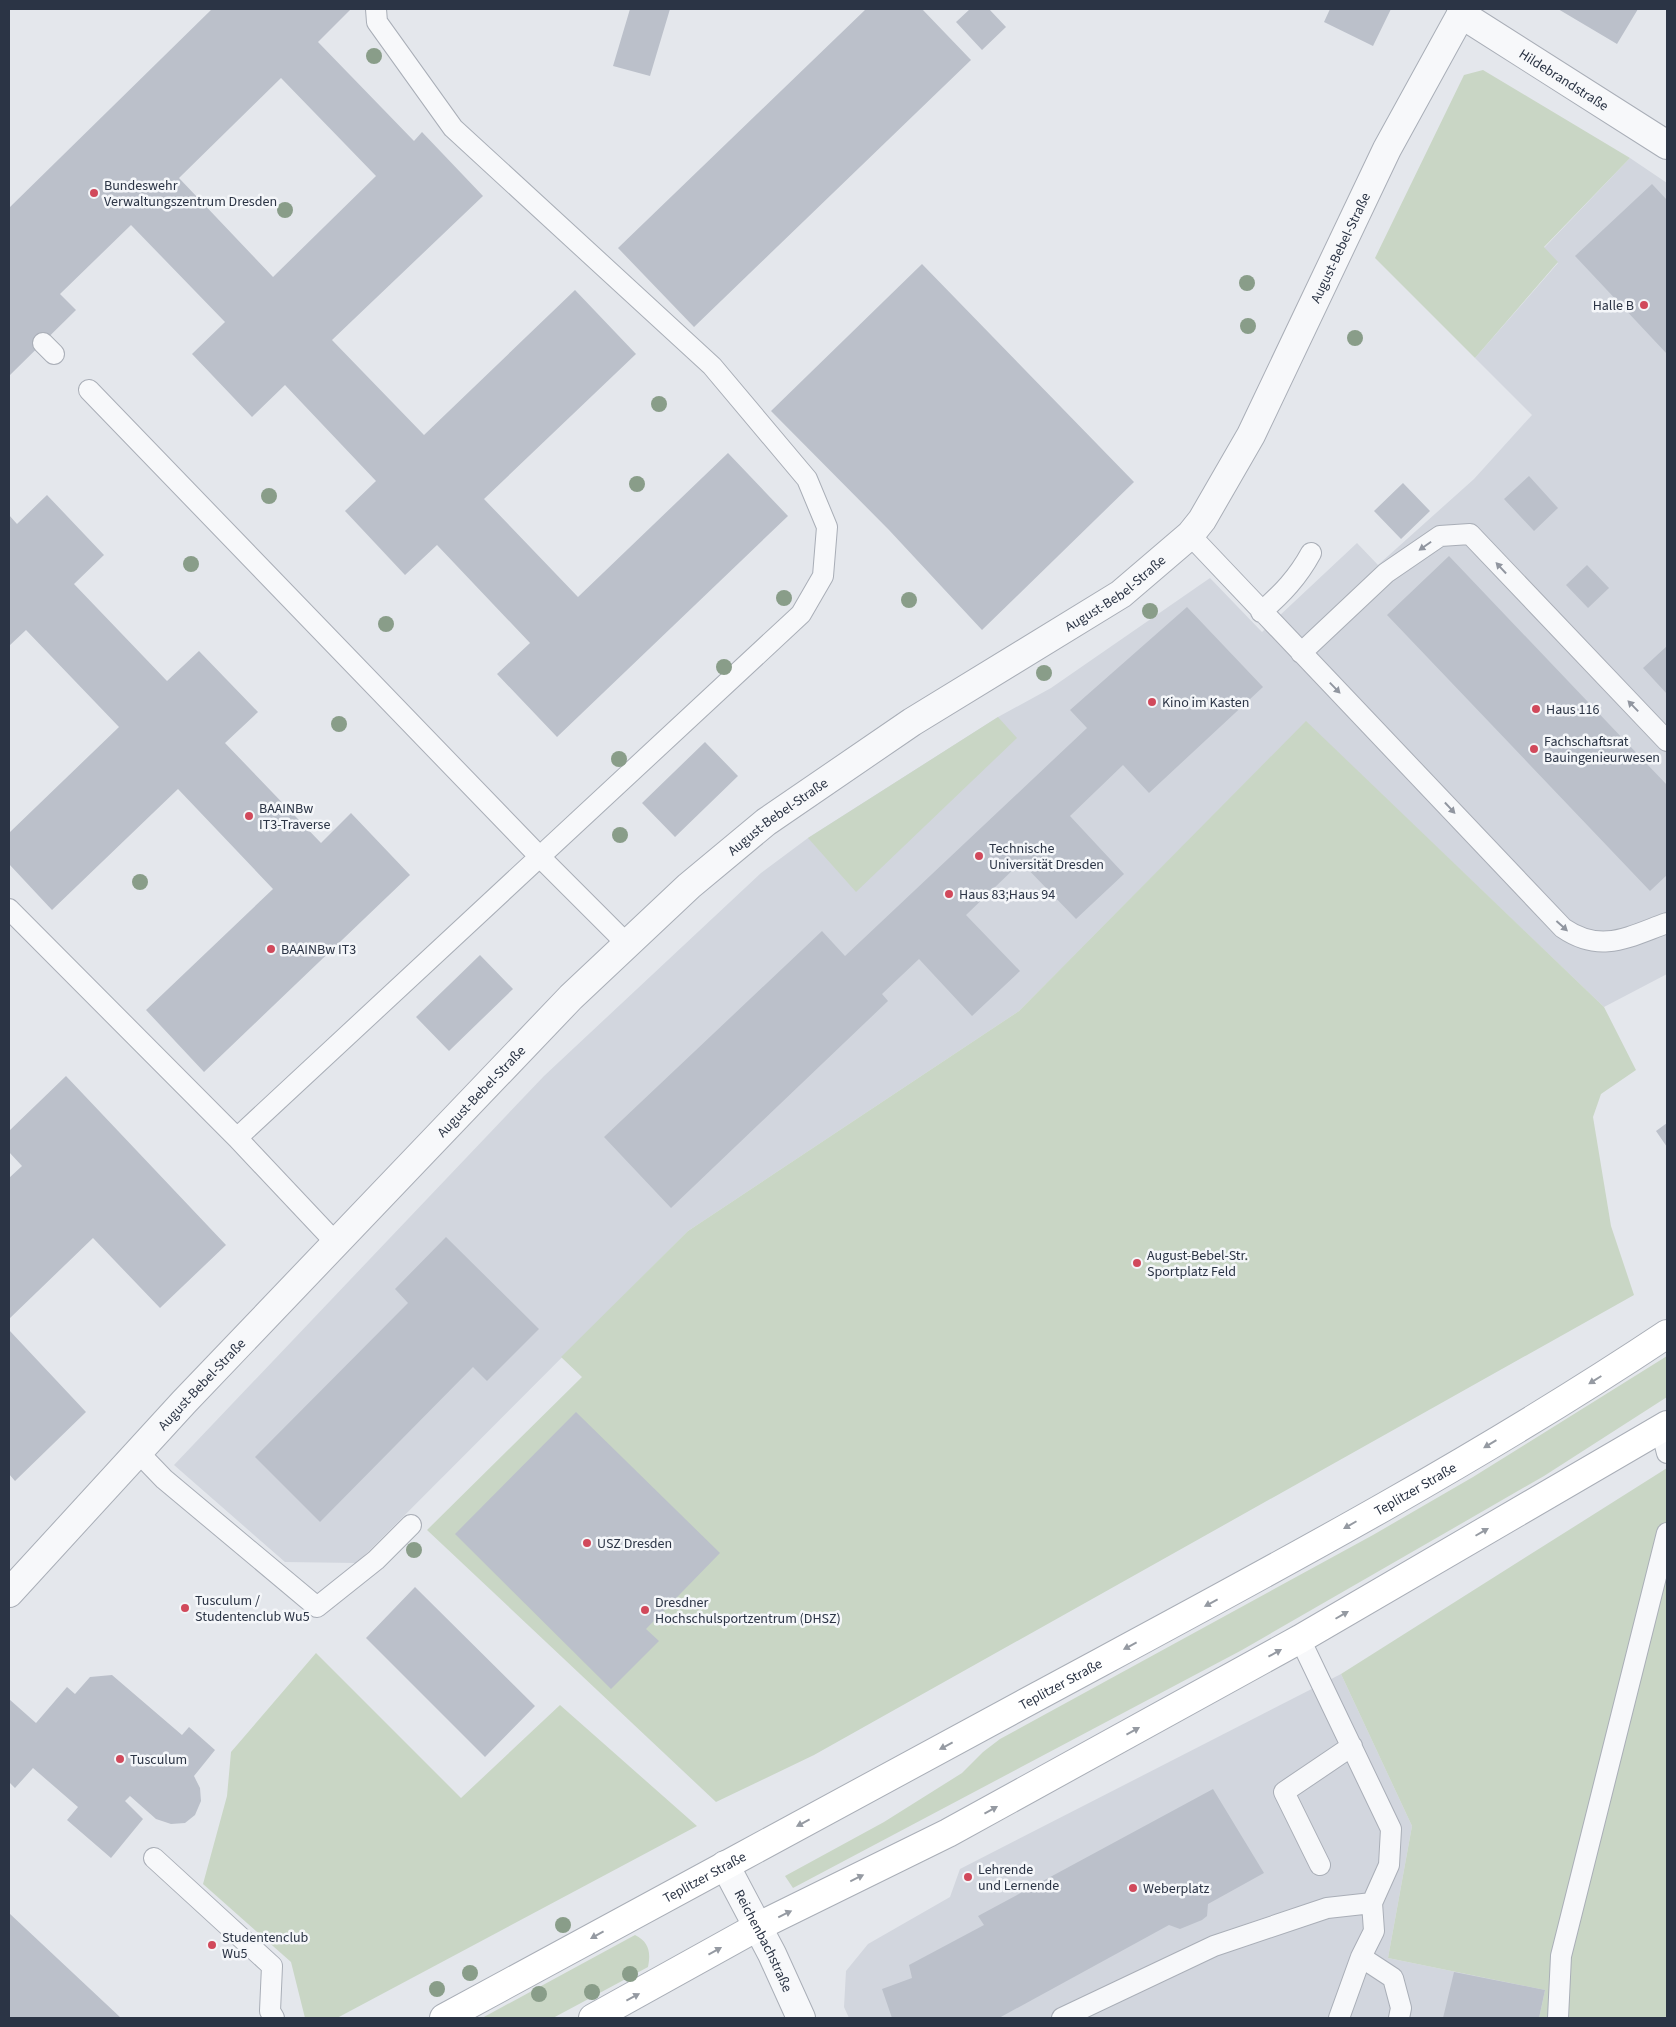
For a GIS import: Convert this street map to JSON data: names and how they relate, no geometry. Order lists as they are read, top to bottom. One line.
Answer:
{"streets":{"main road":["Teplitzer Straße"],"street":["Hildebrandstraße","August-Bebel-Straße","Reichenbachstraße"]},"crossings":[["Hildebrandstraße","August-Bebel-Straße"],["Teplitzer Straße","Reichenbachstraße"]],"places":["Bundeswehr Verwaltungszentrum Dresden","Halle B","Kino im Kasten","Haus 116","Fachschaftsrat Bauingenieurwesen","BAAINBw IT3-Traverse","Technische Universität Dresden","Haus 83;Haus 94","BAAINBw IT3","August-Bebel-Str. Sportplatz Feld","USZ Dresden","Tusculum / Studentenclub Wu5","Dresdner Hochschulsportzentrum (DHSZ)","Tusculum","Lehrende und Lernende","Weberplatz","Studentenclub Wu5"]}
